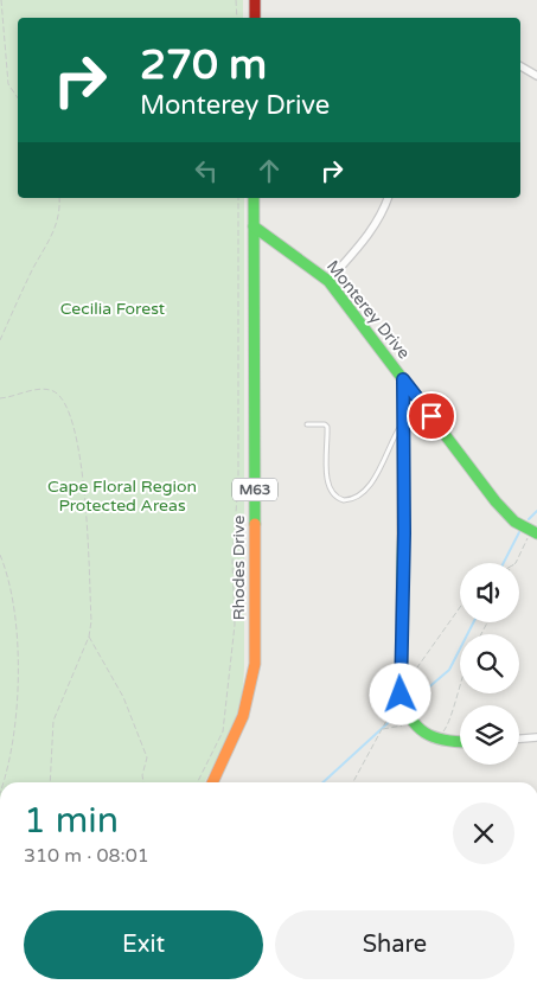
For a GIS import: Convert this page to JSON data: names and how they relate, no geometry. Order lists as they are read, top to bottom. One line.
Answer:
{"streets":{"street":["Monterey Drive","M63","Rhodes Drive"]},"crossings":[["Monterey Drive","Rhodes Drive"]],"parks":["Cecilia Forest","Cape Floral Region Protected Areas"],"page":{"turn":["270 m","Monterey Drive"],"heading":["1 min","310 m · 08:01"],"buttons":["Exit","Share"]}}
